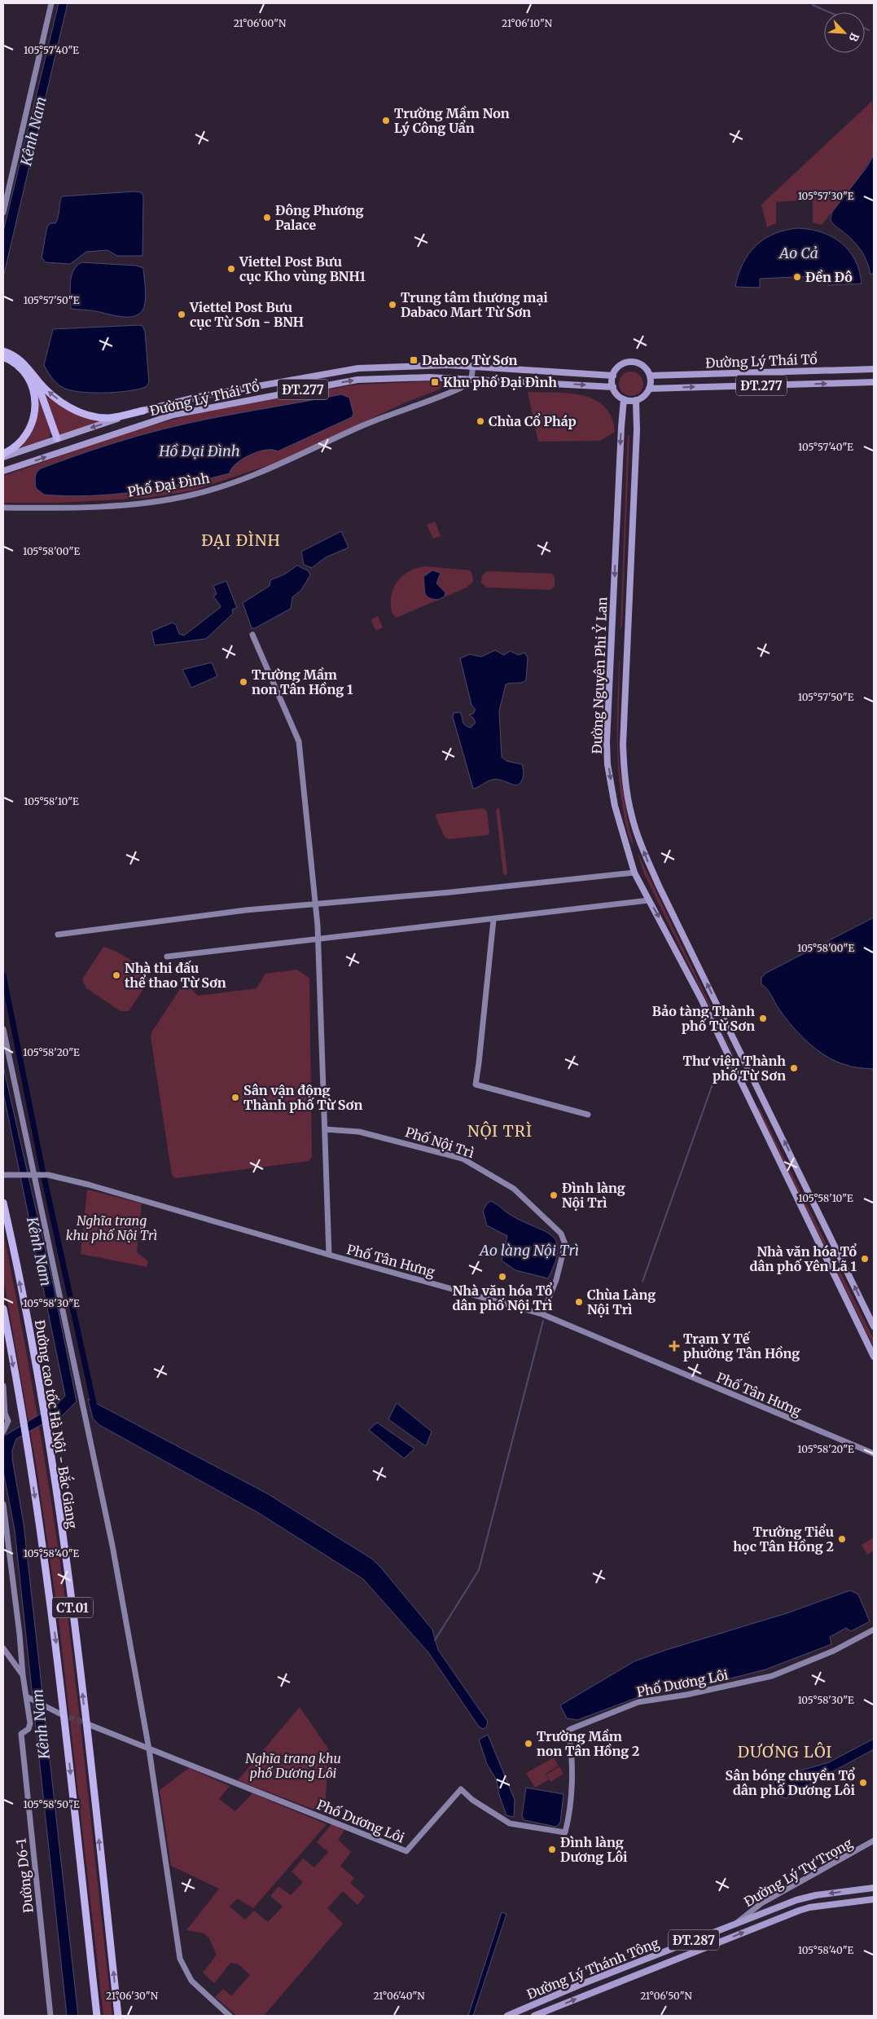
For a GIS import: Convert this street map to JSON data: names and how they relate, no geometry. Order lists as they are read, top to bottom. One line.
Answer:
{"streets":{"highway":["Đường cao tốc Hà Nội - Bắc Giang","CT.01"],"main road":["Đường Lý Thái Tổ","ĐT.277","Đường Nguyên Phi Ỷ Lan","ĐT.287","Đường Lý Thánh Tông"],"street":["Phố Đại Đình","Phố Nội Trì","Phố Tân Hưng","Phố Dương Lôi","Đường Lý Tự Trọng","Đường D6-1"]},"crossings":[["Đường Lý Thái Tổ","Phố Đại Đình"],["Đường Lý Thái Tổ","Đường Nguyên Phi Ỷ Lan"],["Phố Nội Trì","Phố Tân Hưng"],["Đường Lý Tự Trọng","Đường Lý Thánh Tông"]],"districts":["ĐẠI ĐÌNH","NỘI TRÌ","DƯƠNG LÔI"],"water":["Kênh Nam","Ao Cả","Hồ Đại Đình","Ao làng Nội Trì"],"parks":["Nghĩa trang khu phố Nội Trì","Nghĩa trang khu phố Dương Lôi"],"places":{"other":["Trường Mầm Non Lý Công Uẩn","Đông Phương Palace","Viettel Post Bưu cục Kho vùng BNH1","Đền Đô","Trung tâm thương mại Dabaco Mart Từ Sơn","Viettel Post Bưu cục Từ Sơn - BNH","Chùa Cổ Pháp","Trường Mầm non Tân Hồng 1","Nhà thi đấu thể thao Từ Sơn","Bảo tàng Thành phố Từ Sơn","Thư viện Thành phố Từ Sơn","Sân vận động Thành phố Từ Sơn","Đình làng Nội Trì","Nhà văn hóa Tổ dân phố Yên Lã 1","Nhà văn hóa Tổ dân phố Nội Trì","Chùa Làng Nội Trì","Trường Tiểu học Tân Hồng 2","Trường Mầm non Tân Hồng 2","Sân bóng chuyền Tổ dân phố Dương Lôi","Đình làng Dương Lôi"],"transit":["Dabaco Từ Sơn","Khu phố Đại Đình"],"health":["Trạm Y Tế phường Tân Hồng"]},"north":"bottom right","coordinates":["21°06'00\"N","21°06'10\"N","105°57'40\"E","105°57'30\"E","105°57'50\"E","105°58'00\"E","105°58'10\"E","105°58'20\"E","105°58'30\"E","105°58'40\"E","105°58'50\"E","21°06'30\"N","21°06'40\"N","21°06'50\"N"]}
